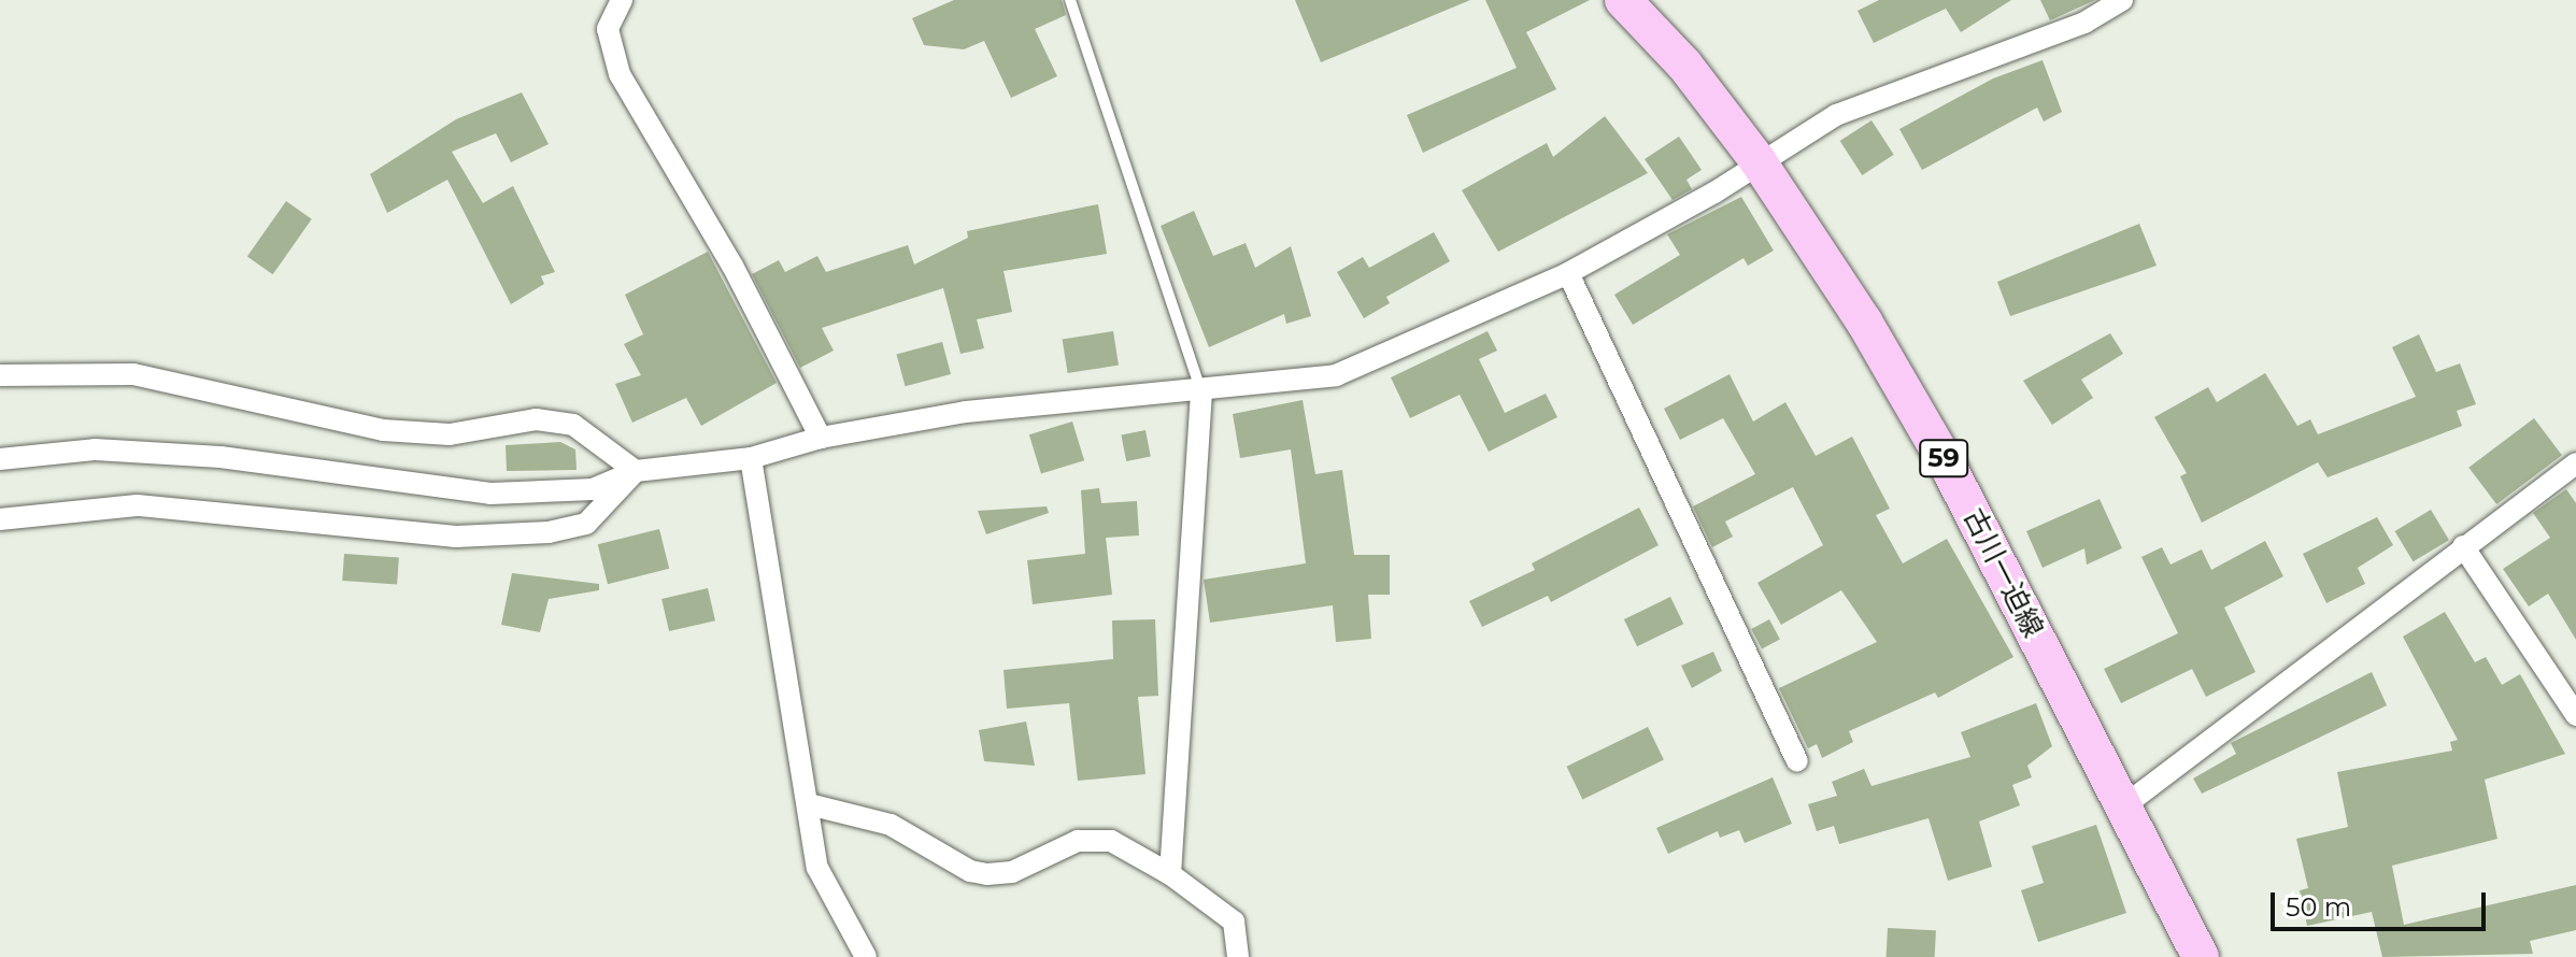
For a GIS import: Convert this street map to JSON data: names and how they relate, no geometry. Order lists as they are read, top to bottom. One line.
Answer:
{"streets":{"main road":["59","古川一迫線"]},"scale_bar":"50 m"}
